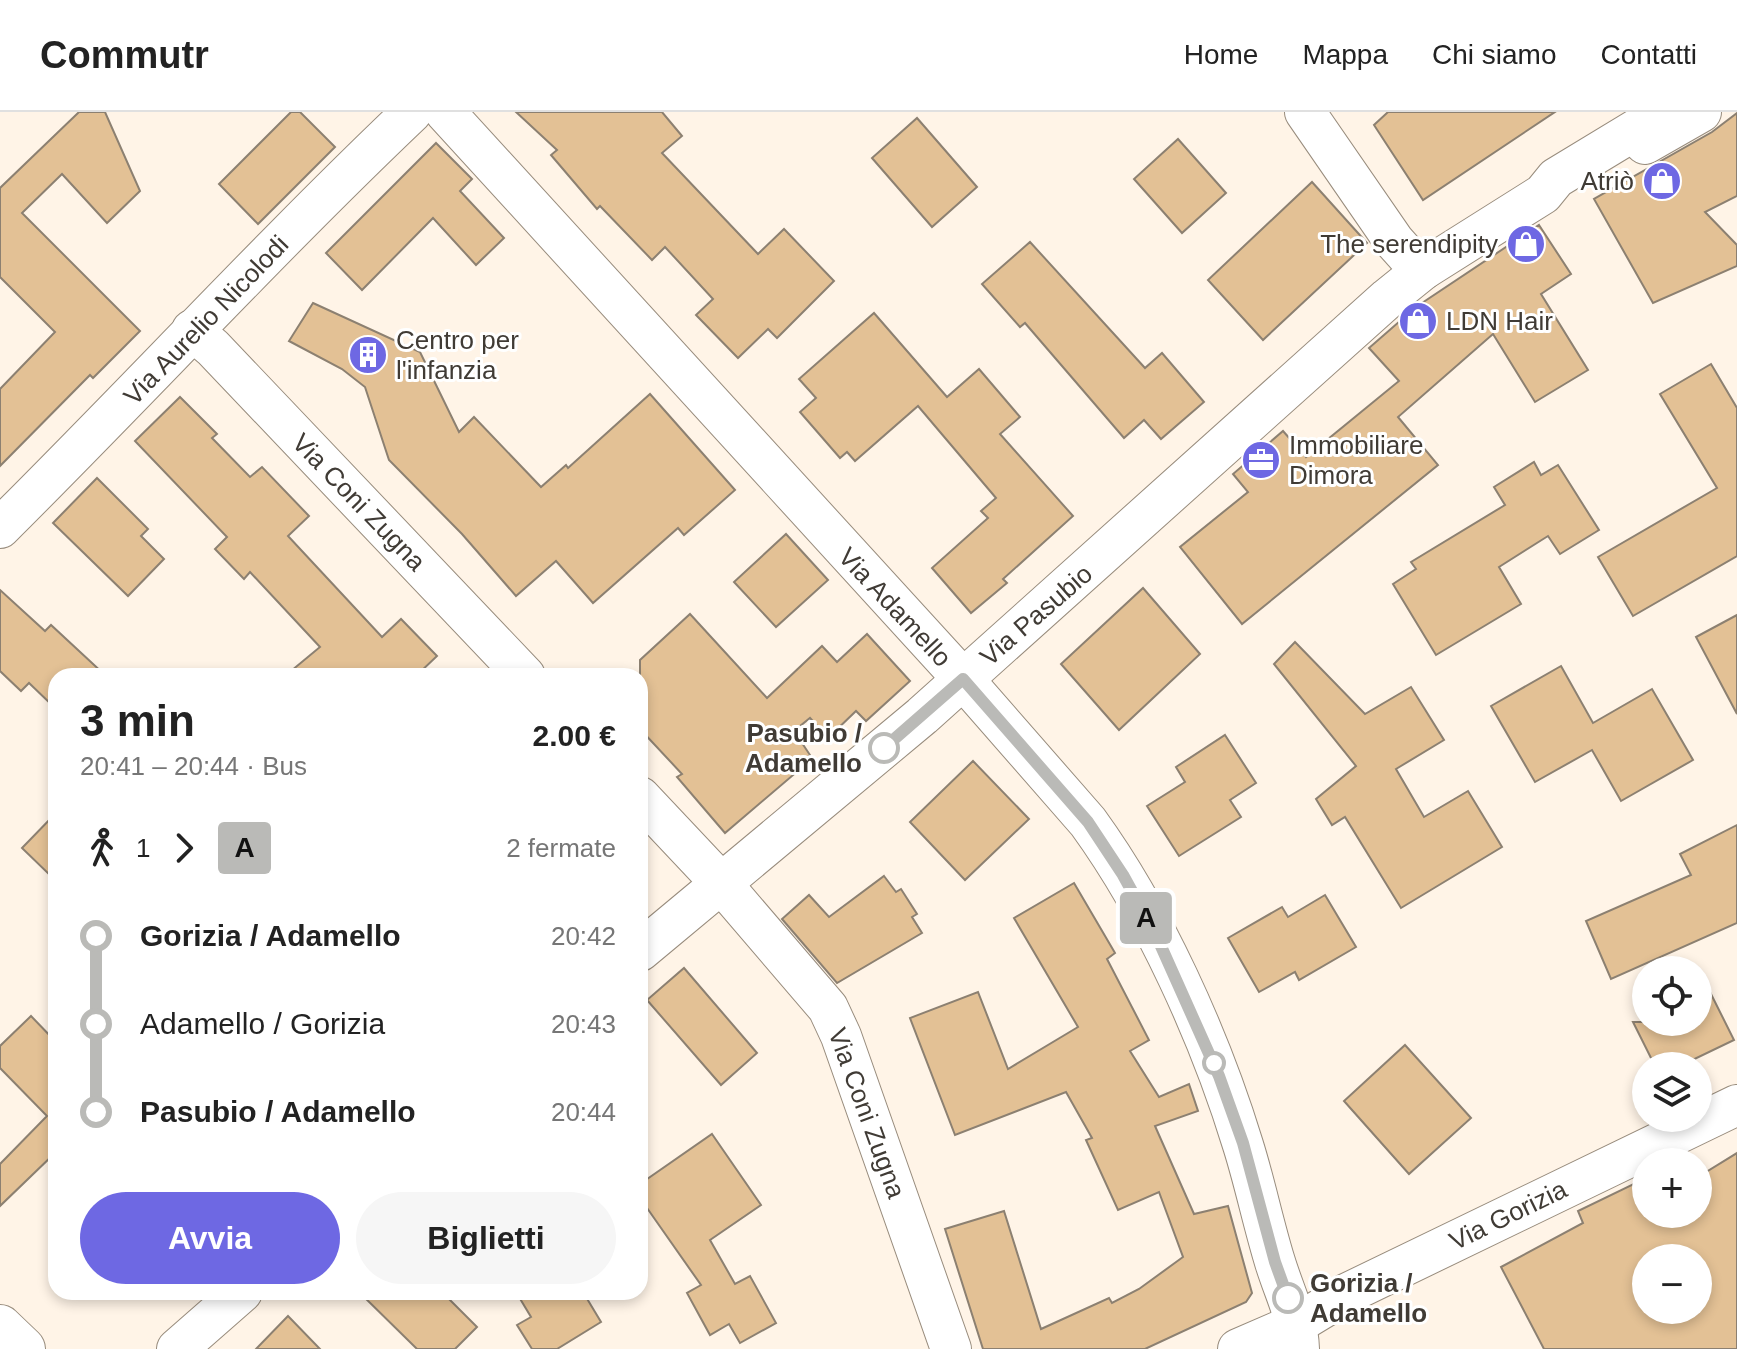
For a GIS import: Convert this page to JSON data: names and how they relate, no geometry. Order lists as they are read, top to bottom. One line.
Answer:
{"streets":{"street":["Via Aurelio Nicolodi","Via Coni Zugna","Via Adamello","Via Pasubio","Via Gorizia"]},"crossings":[["Via Aurelio Nicolodi","Via Coni Zugna"],["Via Coni Zugna","Via Pasubio"],["Via Adamello","Via Pasubio"],["Via Adamello","Via Gorizia"]],"places":{"shop":["Atriò","The serendipity","LDN Hair"],"building":["Centro per l'infanzia"],"office":["Immobiliare Dimora"],"other":["Pasubio / Adamello","Gorizia / Adamello"]},"lines":["bus line A"],"page":{"header":"Commutr","nav":["Home","Mappa","Chi siamo","Contatti"],"on_map":"A","heading":["3 min","20:41 – 20:44 · Bus","2.00 €"],"legs":["1","A","2 fermate"],"list":[{"name":"Gorizia / Adamello","value":"20:42"},{"name":"Adamello / Gorizia","value":"20:43"},{"name":"Pasubio / Adamello","value":"20:44"}],"map_buttons":["+","−"],"buttons":["Avvia","Biglietti"]}}
